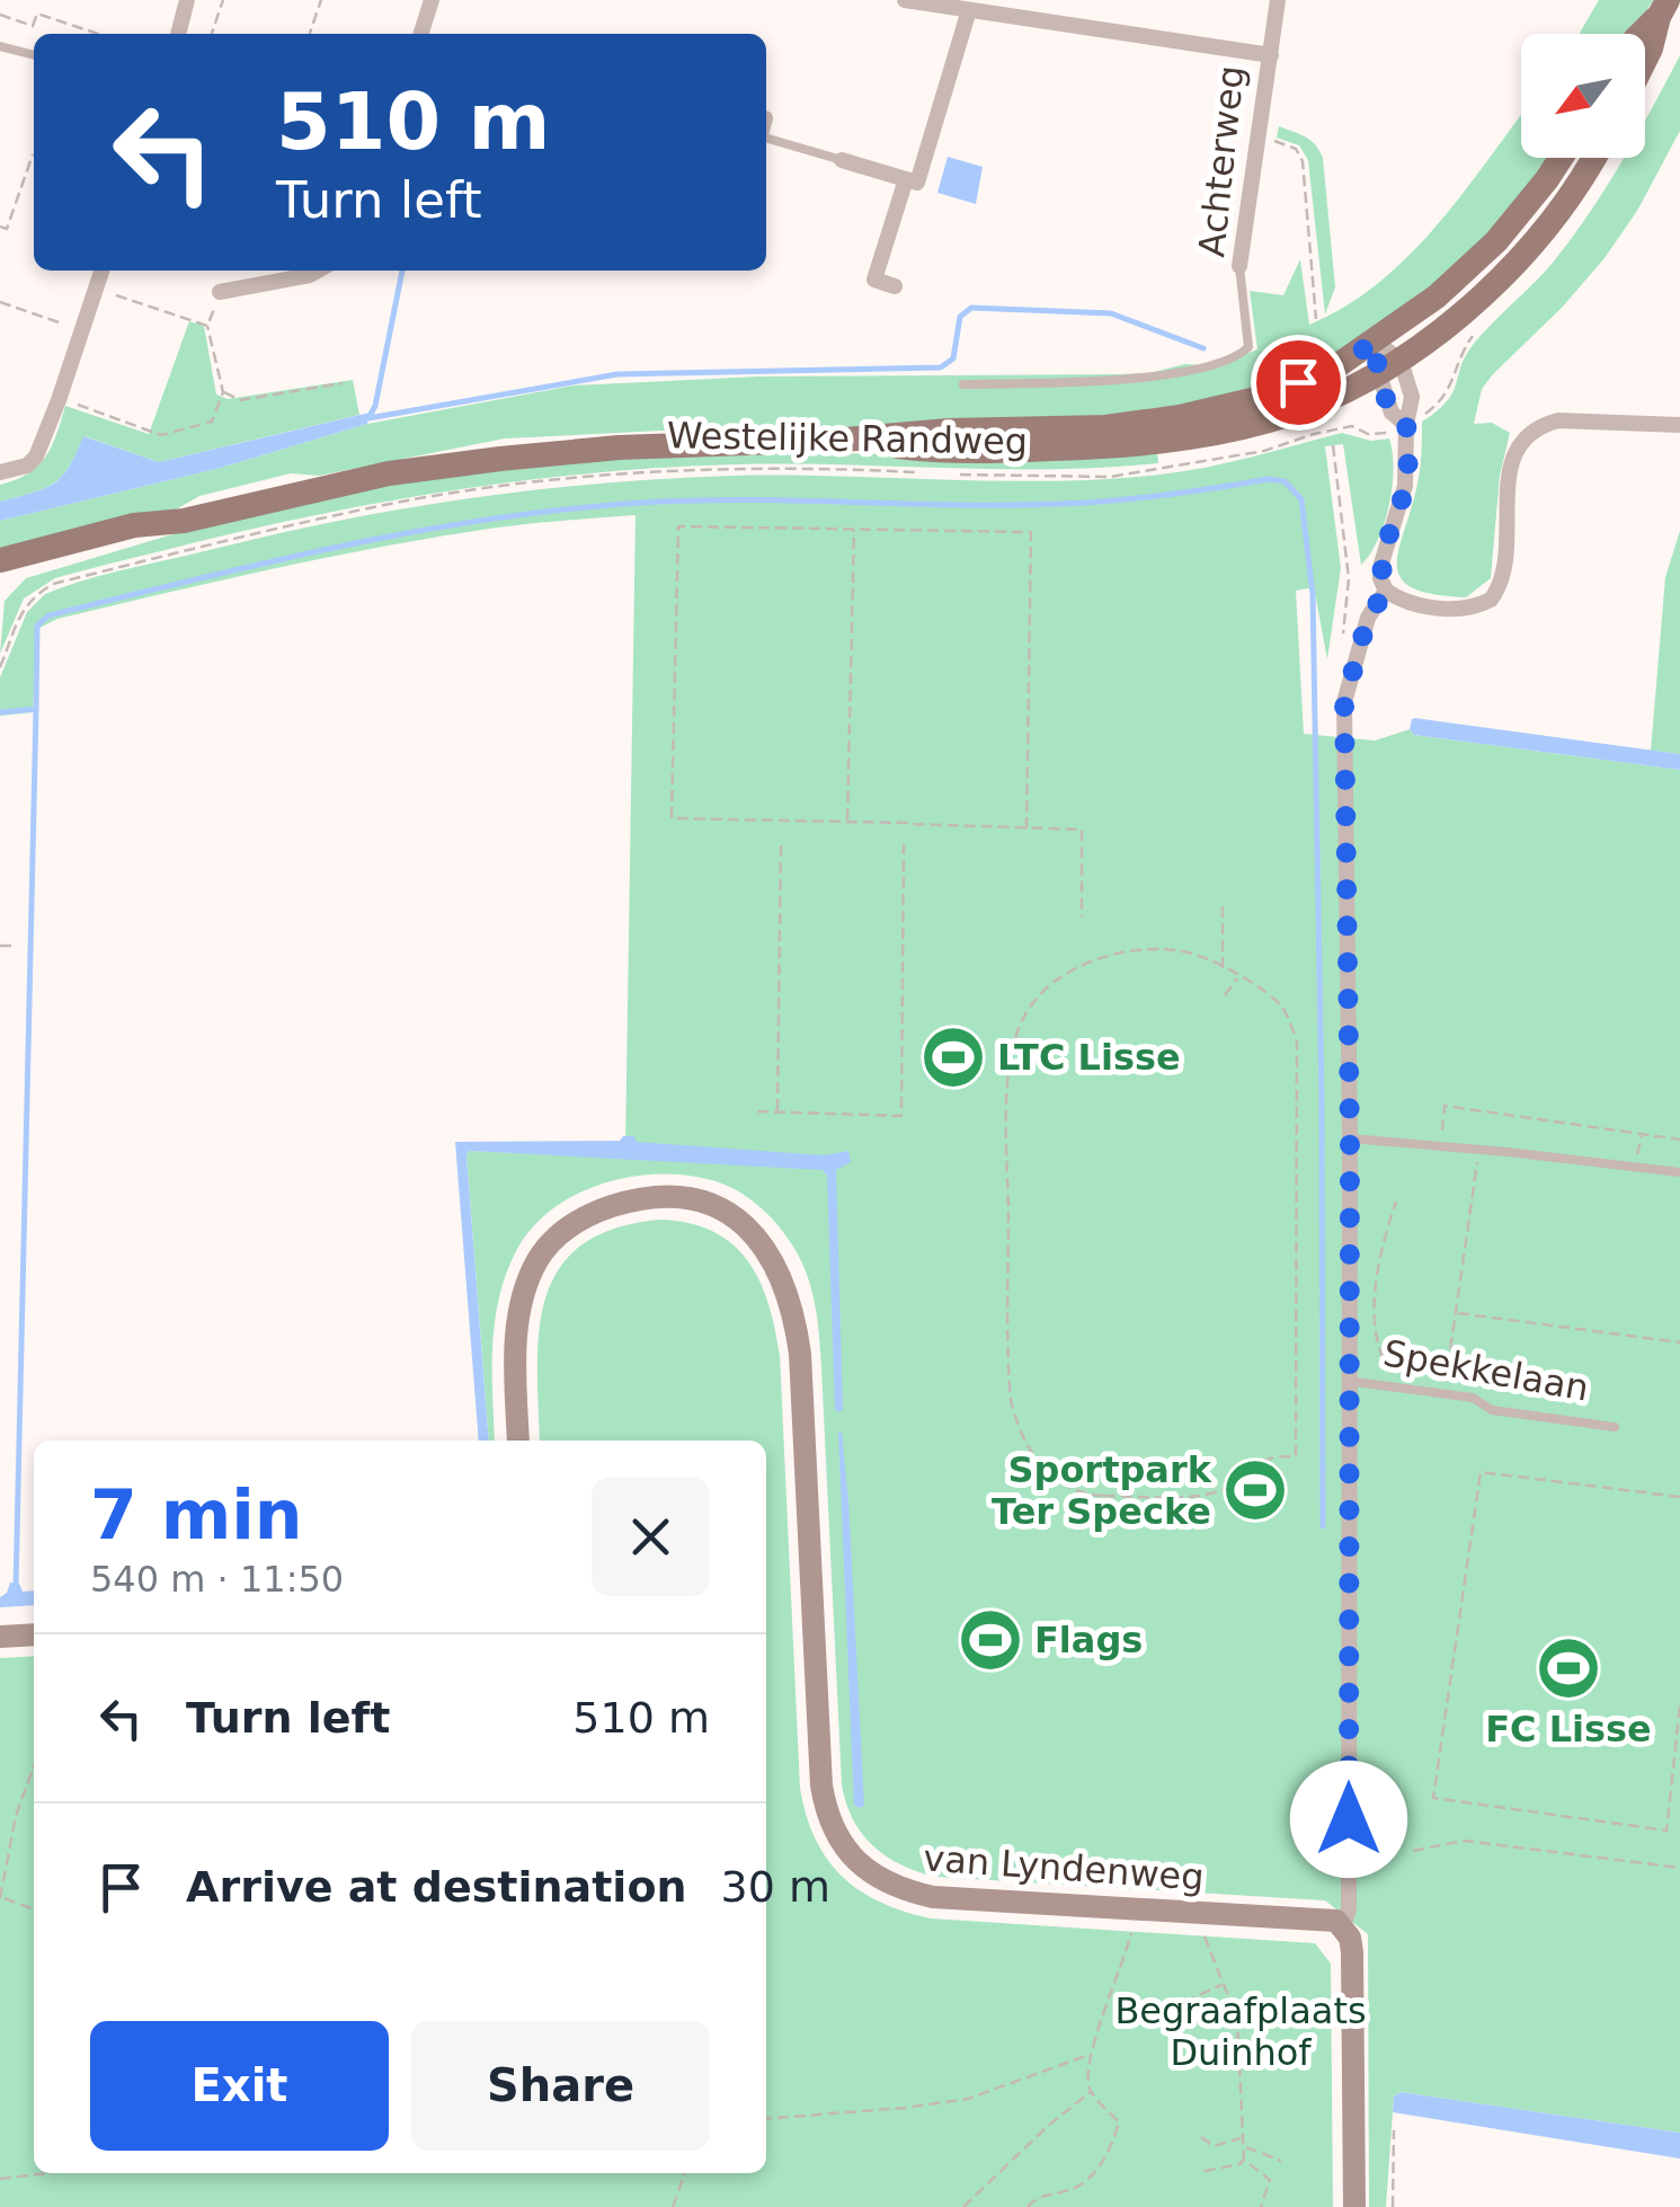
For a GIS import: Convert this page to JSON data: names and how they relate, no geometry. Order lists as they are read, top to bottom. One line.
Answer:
{"streets":{"main road":["Westelijke Randweg"],"street":["Achterweg","Spekkelaan","van Lyndenweg"]},"crossings":[["Westelijke Randweg","Spekkelaan"],["Spekkelaan","van Lyndenweg"]],"parks":["Begraafplaats Duinhof"],"places":{"sports":["LTC Lisse","Sportpark Ter Specke","Flags","FC Lisse"]},"north":"bottom left","page":{"turn":["510 m","Turn left"],"heading":["7 min","540 m · 11:50"],"list":[{"name":"Turn left","value":"510 m"},{"name":"Arrive at destination","value":"30 m"}],"buttons":["Exit","Share"]}}
